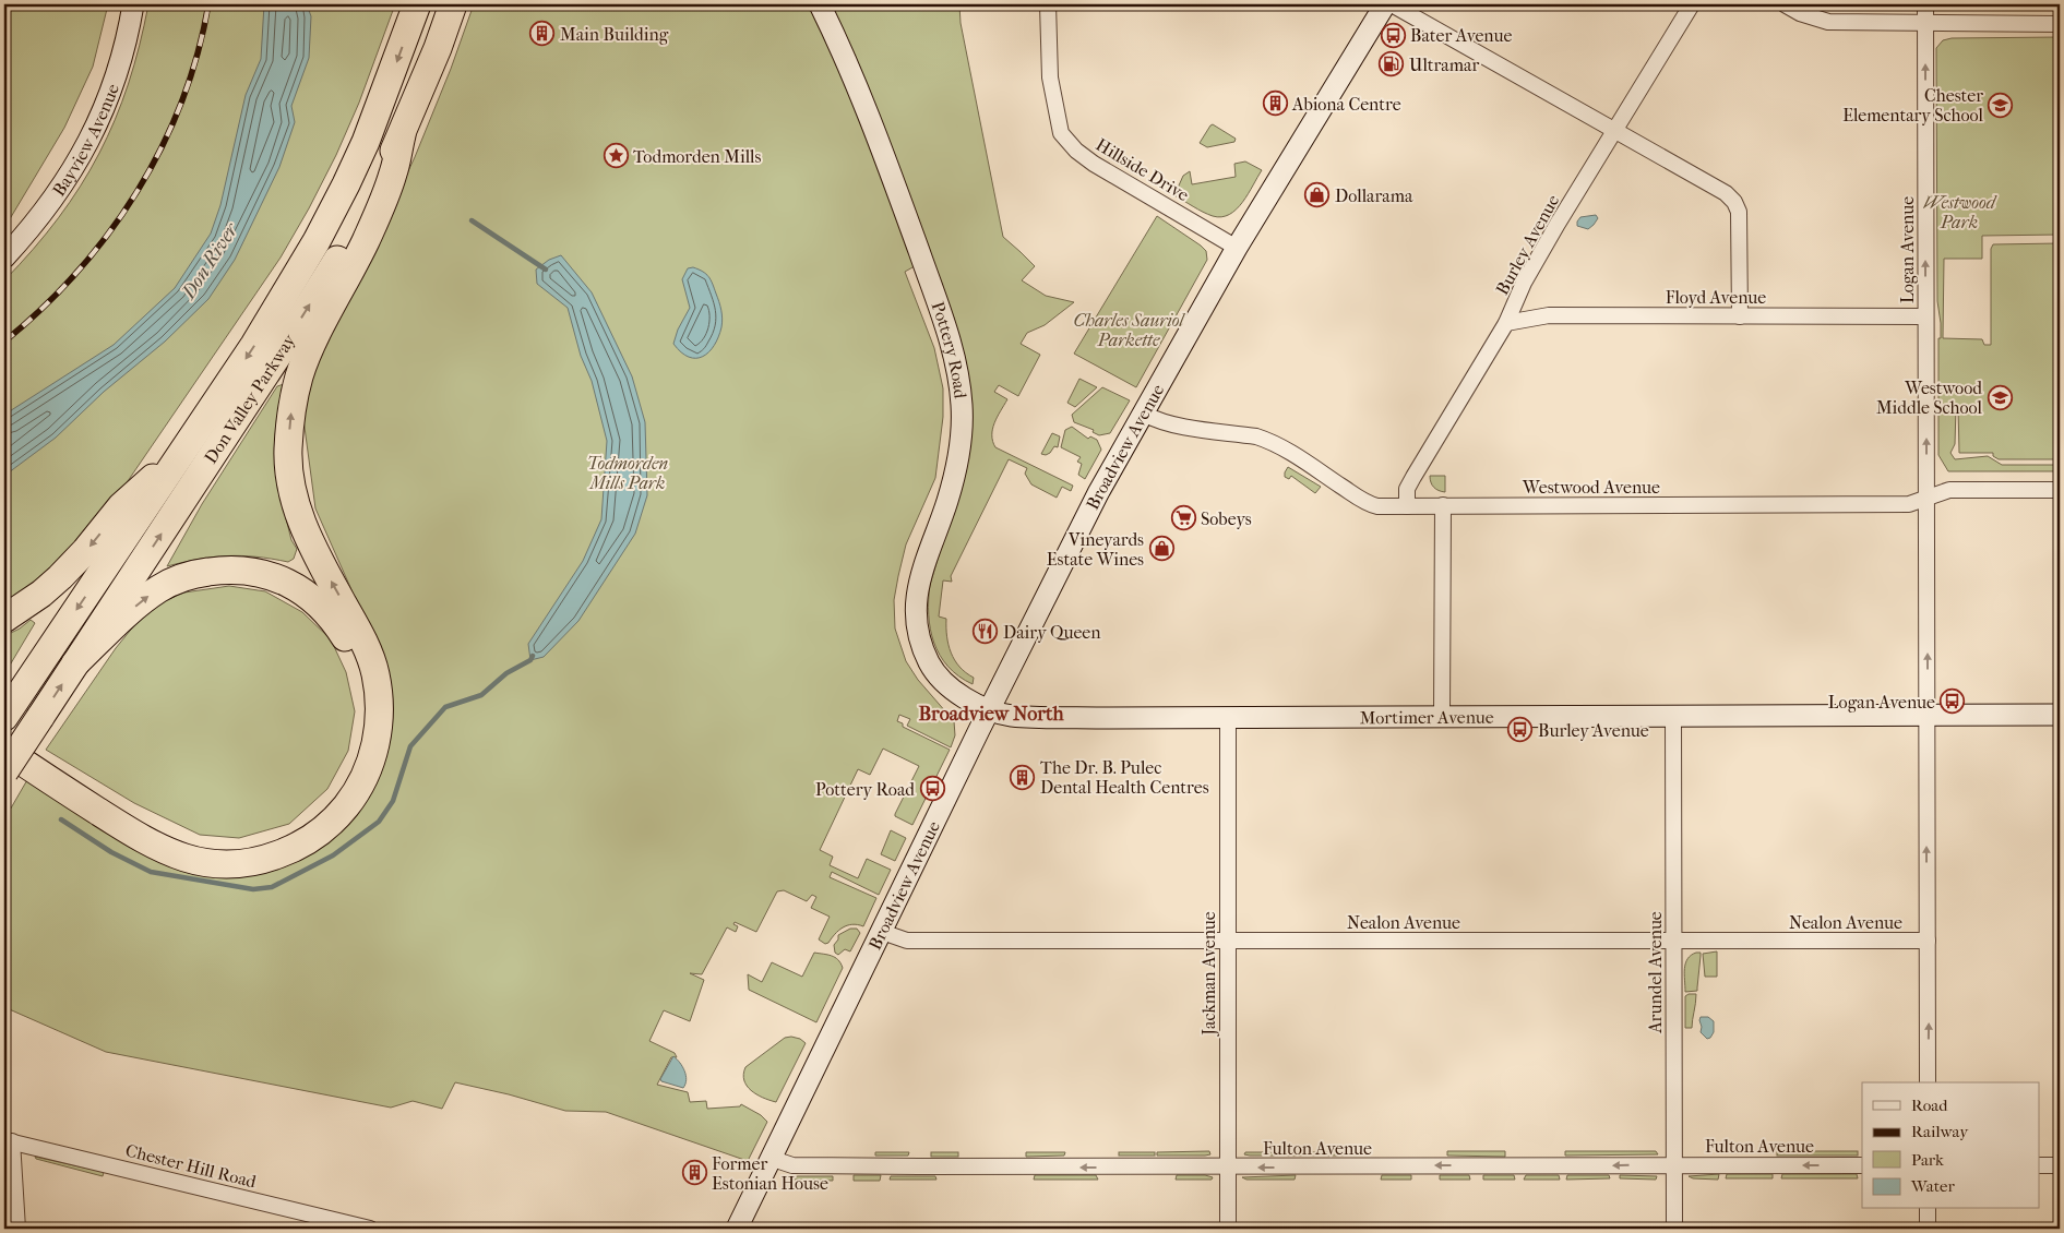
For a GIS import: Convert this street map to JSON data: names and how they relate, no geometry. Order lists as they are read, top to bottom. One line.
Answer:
{"streets":{"highway":["Don Valley Parkway"],"street":["Bayview Avenue","Hillside Drive","Burley Avenue","Logan Avenue","Floyd Avenue","Pottery Road","Broadview Avenue","Westwood Avenue","Mortimer Avenue","Nealon Avenue","Arundel Avenue","Jackman Avenue","Fulton Avenue","Chester Hill Road"]},"crossings":[["Hillside Drive","Broadview Avenue"],["Burley Avenue","Floyd Avenue"],["Burley Avenue","Westwood Avenue"],["Logan Avenue","Floyd Avenue"],["Logan Avenue","Westwood Avenue"],["Logan Avenue","Mortimer Avenue"],["Logan Avenue","Nealon Avenue"],["Pottery Road","Broadview Avenue"],["Pottery Road","Mortimer Avenue"],["Broadview Avenue","Westwood Avenue"],["Broadview Avenue","Mortimer Avenue"],["Broadview Avenue","Nealon Avenue"],["Broadview Avenue","Fulton Avenue"],["Mortimer Avenue","Arundel Avenue"],["Mortimer Avenue","Jackman Avenue"],["Nealon Avenue","Arundel Avenue"],["Nealon Avenue","Jackman Avenue"],["Arundel Avenue","Fulton Avenue"],["Jackman Avenue","Fulton Avenue"]],"one_way":["Logan Avenue","Fulton Avenue"],"districts":["Broadview North"],"water":["Don River"],"parks":["Westwood Park","Charles Sauriol Parkette","Todmorden Mills Park"],"places":{"building":["Main Building","Abiona Centre","The Dr. B. Pulec Dental Health Centres","Former Estonian House"],"bus stop":["Bater Avenue","Logan Avenue","Burley Avenue","Pottery Road"],"fuel station":["Ultramar"],"school or university":["Chester Elementary School","Westwood Middle School"],"place":["Todmorden Mills"],"shop":["Dollarama","Vineyards Estate Wines"],"supermarket":["Sobeys"],"restaurant":["Dairy Queen"]},"legend":["Road","Railway","Park","Water"]}
